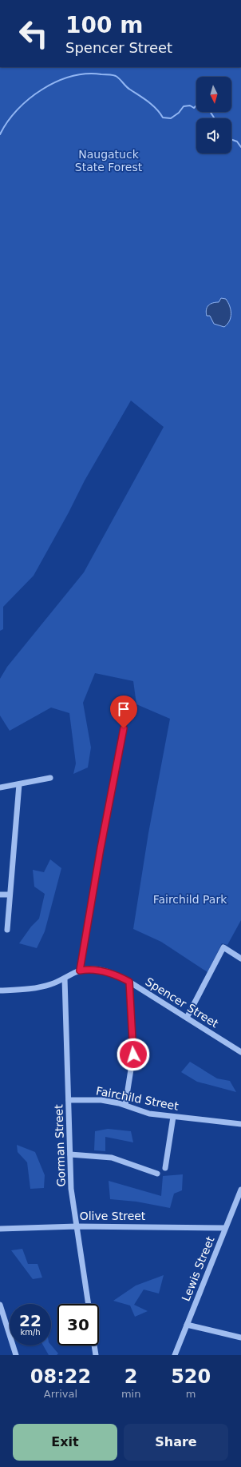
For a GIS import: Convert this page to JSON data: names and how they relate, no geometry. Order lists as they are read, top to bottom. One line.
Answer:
{"streets":{"street":["Spencer Street","Fairchild Street","Gorman Street","Olive Street","Lewis Street"]},"crossings":[["Spencer Street","Gorman Street"],["Fairchild Street","Gorman Street"],["Gorman Street","Olive Street"],["Olive Street","Lewis Street"]],"parks":["Naugatuck State Forest","Fairchild Park"],"north":"bottom","page":{"turn":["100 m","Spencer Street"],"speed":"22 km/h","limit":"30","eta":["08:22","Arrival","2","min","520","m"],"buttons":["Exit","Share"]}}
